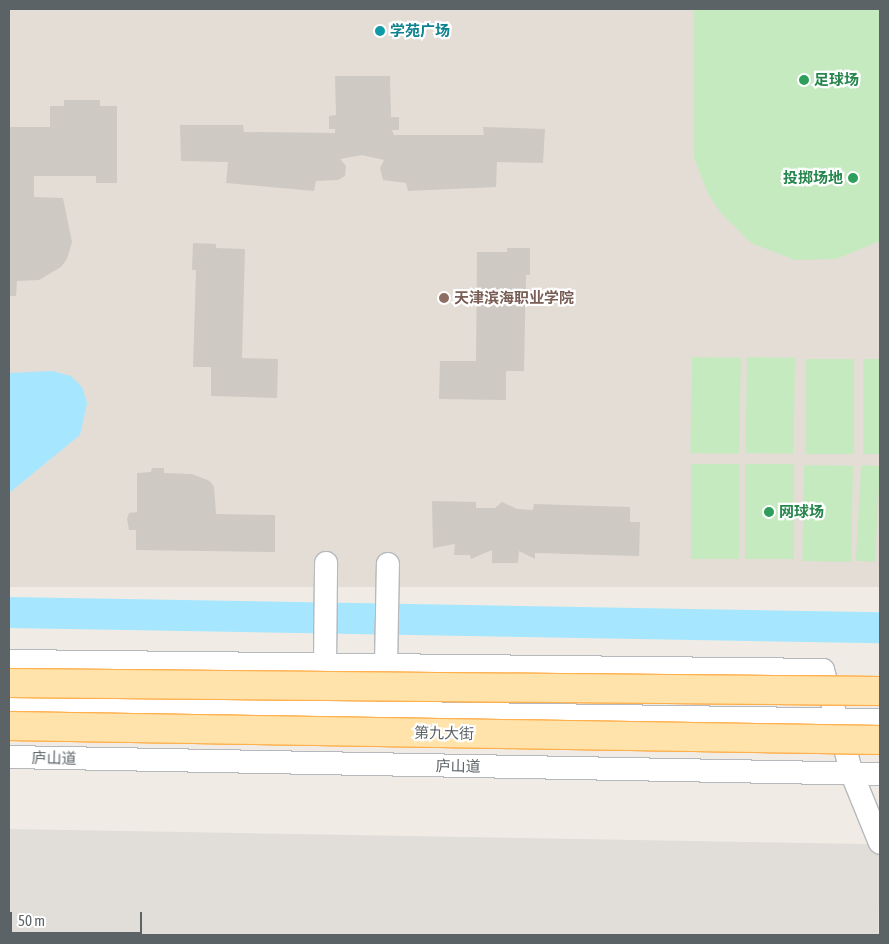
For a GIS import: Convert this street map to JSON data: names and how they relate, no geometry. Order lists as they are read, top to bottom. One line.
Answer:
{"streets":{"main road":["第九大街"],"street":["庐山道"]},"places":["学苑广场","足球场","投掷场地","天津滨海职业学院","网球场"],"scale_bar":"50 m"}
